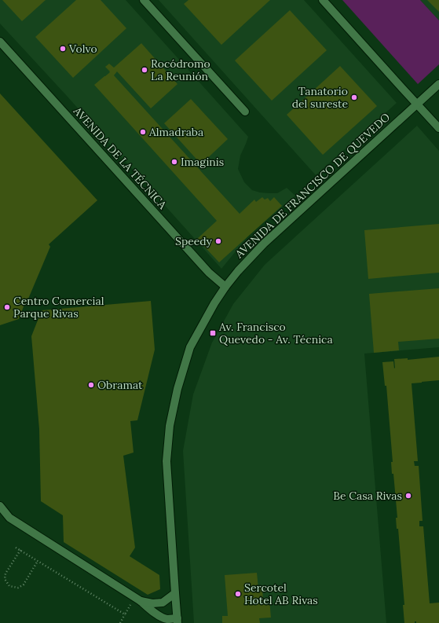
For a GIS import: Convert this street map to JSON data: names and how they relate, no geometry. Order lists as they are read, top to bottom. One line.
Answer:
{"streets":{"street":["AVENIDA DE LA TÉCNICA","AVENIDA DE FRANCISCO DE QUEVEDO"]},"crossings":[["AVENIDA DE LA TÉCNICA","AVENIDA DE FRANCISCO DE QUEVEDO"]],"places":{"other":["Volvo","Rocódromo La Reunión","Tanatorio del sureste","Almadraba","Imaginis","Speedy","Centro Comercial Parque Rivas","Obramat","Be Casa Rivas","Sercotel Hotel AB Rivas"],"transit":["Av. Francisco Quevedo - Av. Técnica"]}}
